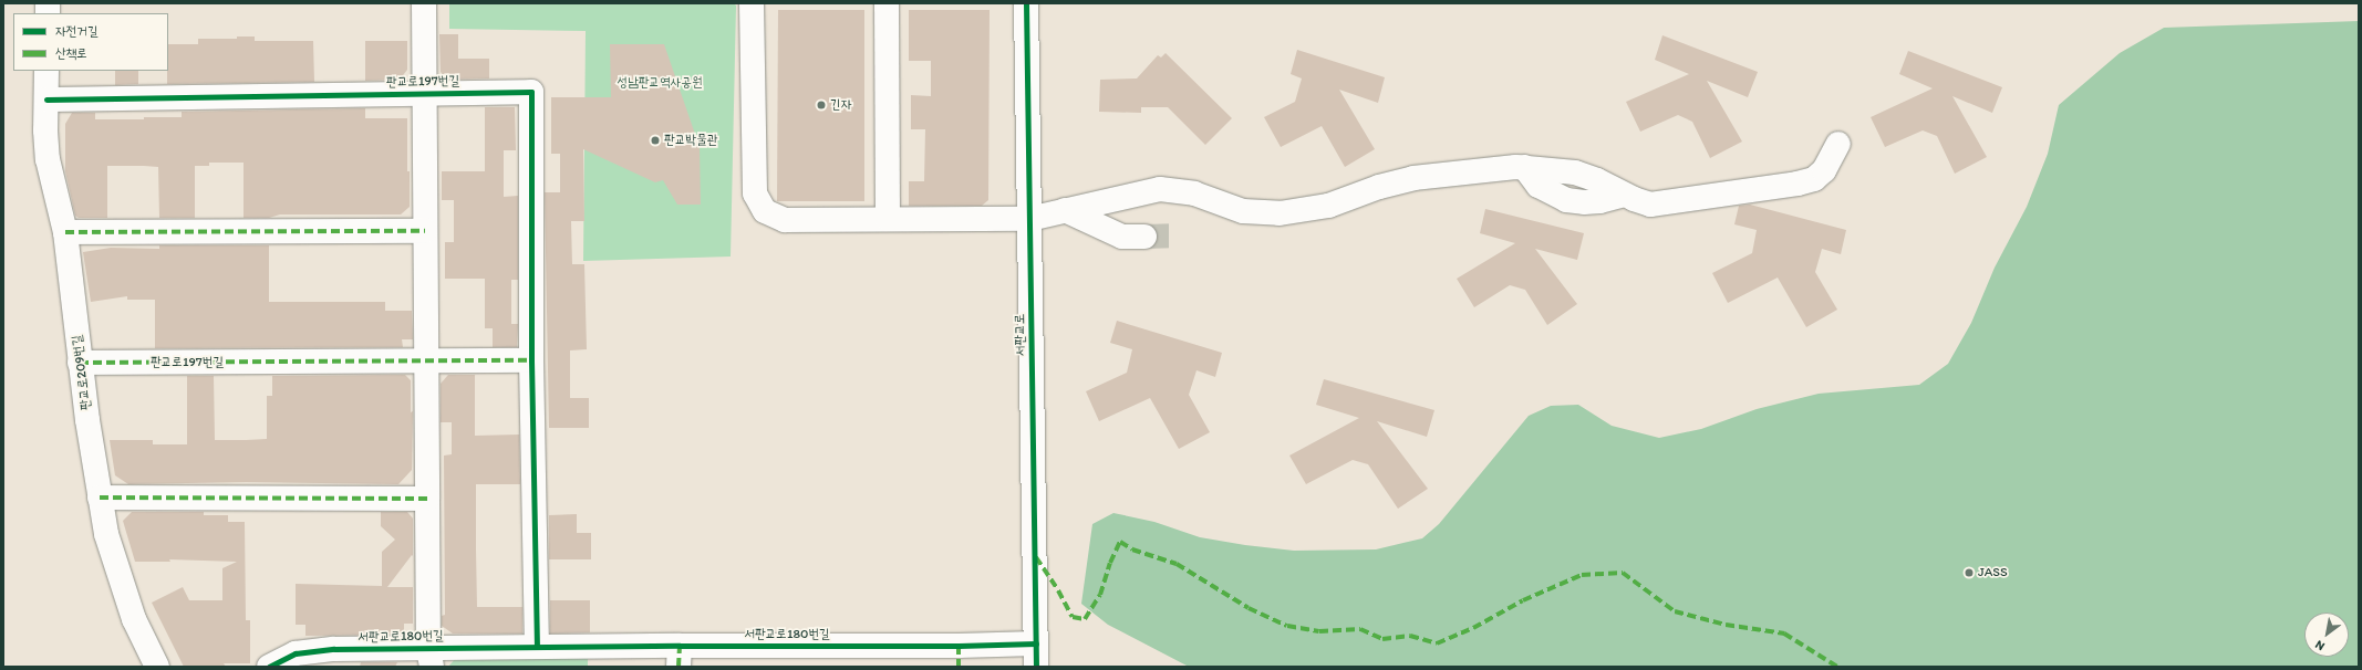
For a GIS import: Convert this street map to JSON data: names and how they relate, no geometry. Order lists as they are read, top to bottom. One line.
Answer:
{"streets":{"street":["판교로197번길","서판교로","판교로209번길","서판교로180번길"]},"crossings":[["판교로197번길","판교로209번길"],["판교로197번길","서판교로180번길"],["서판교로","서판교로180번길"]],"parks":["성남판교역사공원"],"places":["긴자","판교박물관","JASS"],"legend":["자전거길","산책로"],"north":"bottom left"}
